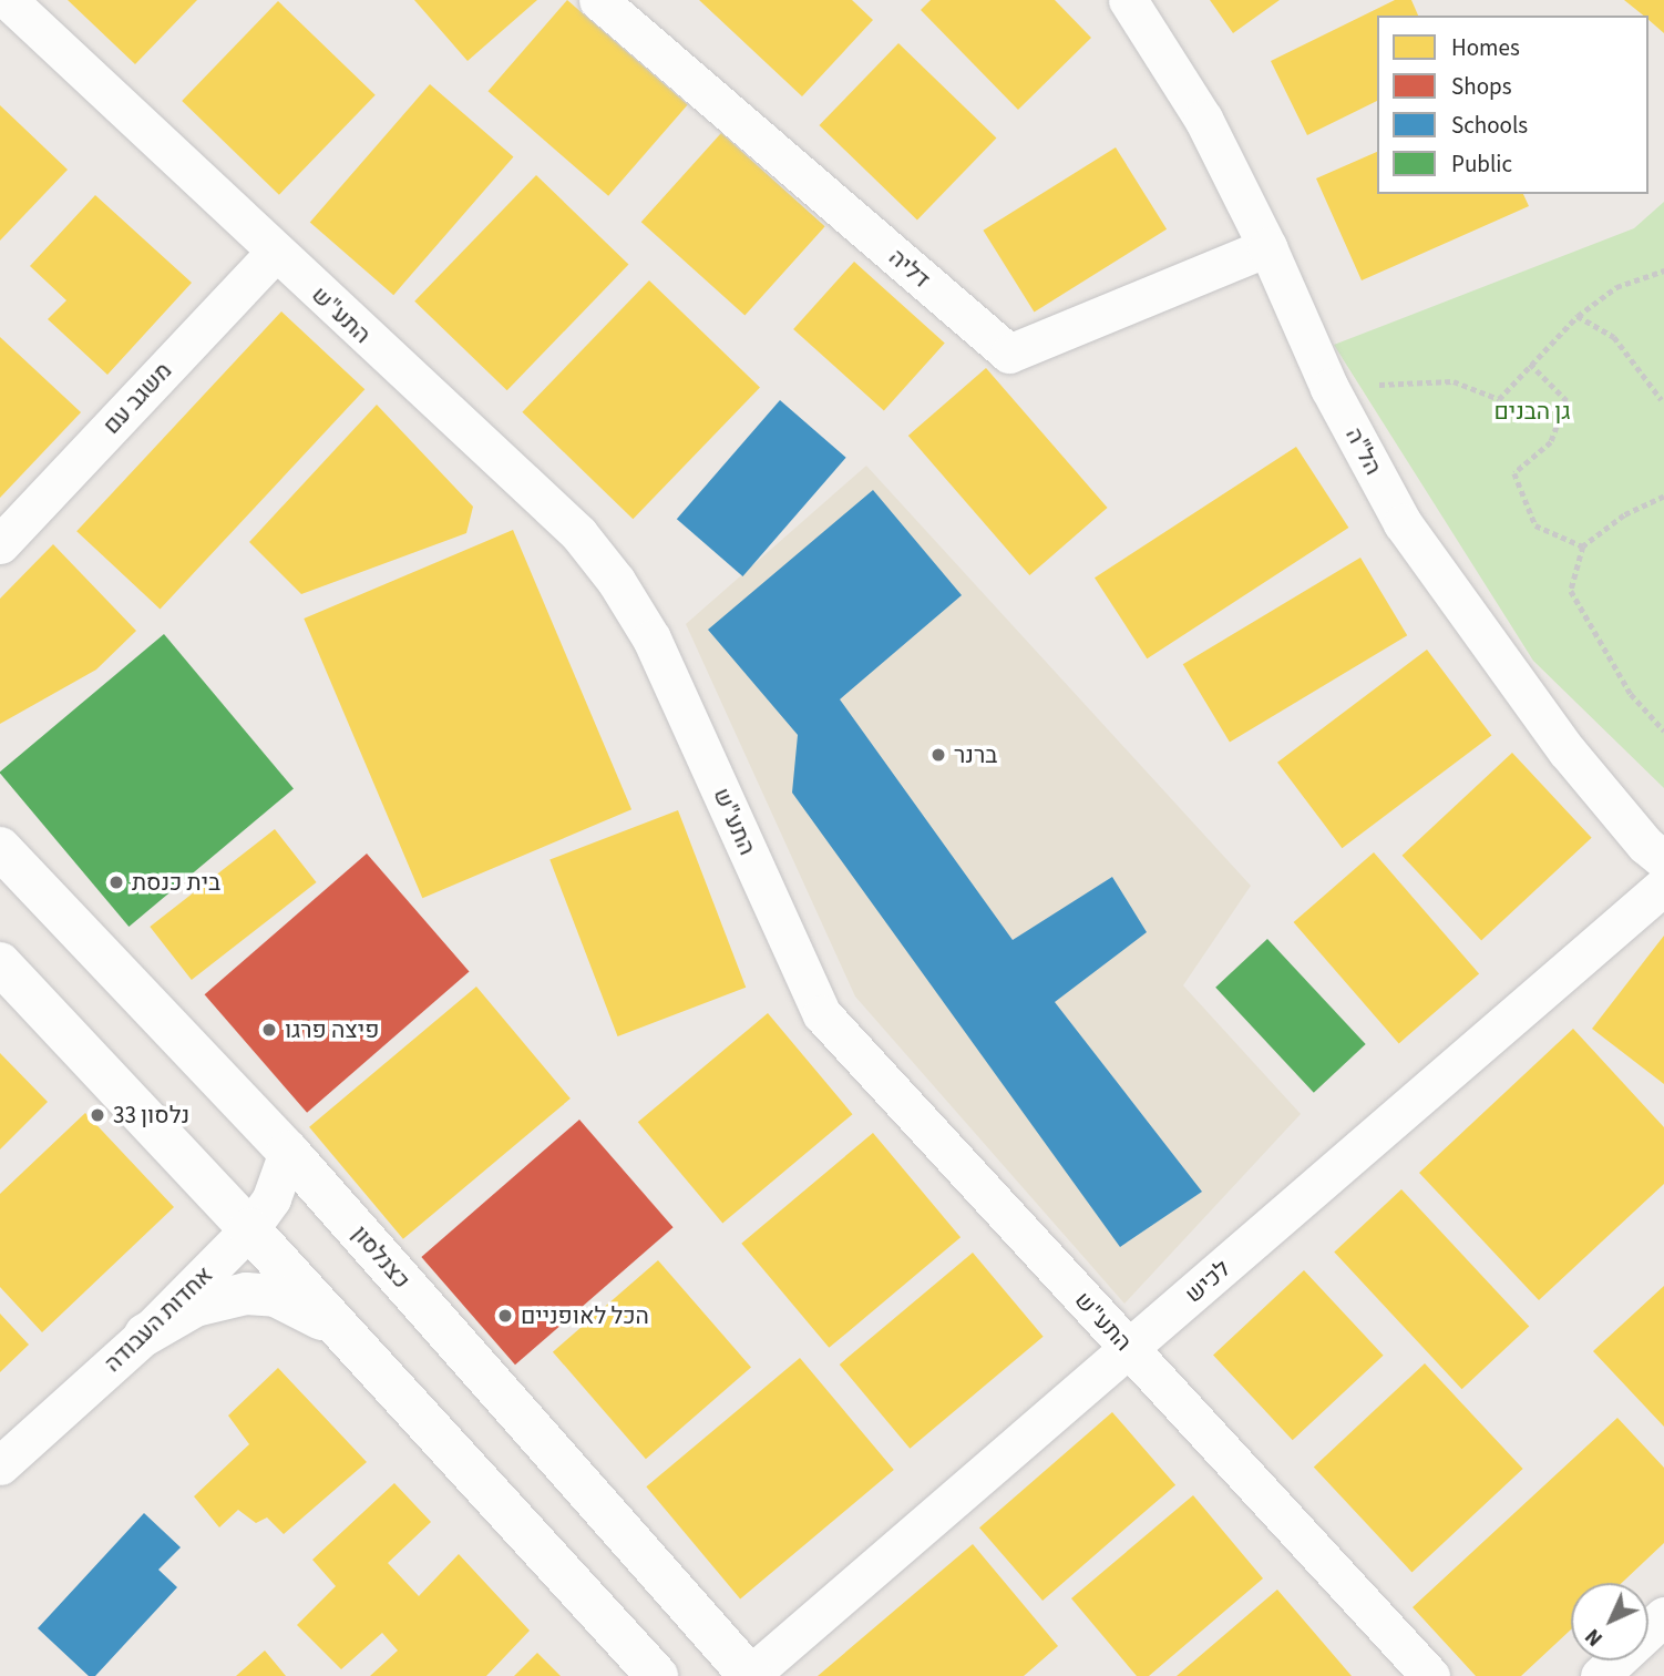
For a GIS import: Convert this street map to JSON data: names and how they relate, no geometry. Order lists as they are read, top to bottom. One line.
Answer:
{"streets":{"street":["דליה","התע\"ש","משגב עם","הל\"ה","כצנלסון","לכיש","אחדות העבודה"]},"crossings":[["דליה","הל\"ה"],["התע\"ש","משגב עם"],["התע\"ש","לכיש"],["כצנלסון","לכיש"],["כצנלסון","אחדות העבודה"]],"parks":["גן הבנים"],"places":["ברנר","בית כנסת","פיצה פרגו","נלסון 33","הכל לאופניים"],"legend":["Homes","Shops","Schools","Public"],"north":"bottom left"}
